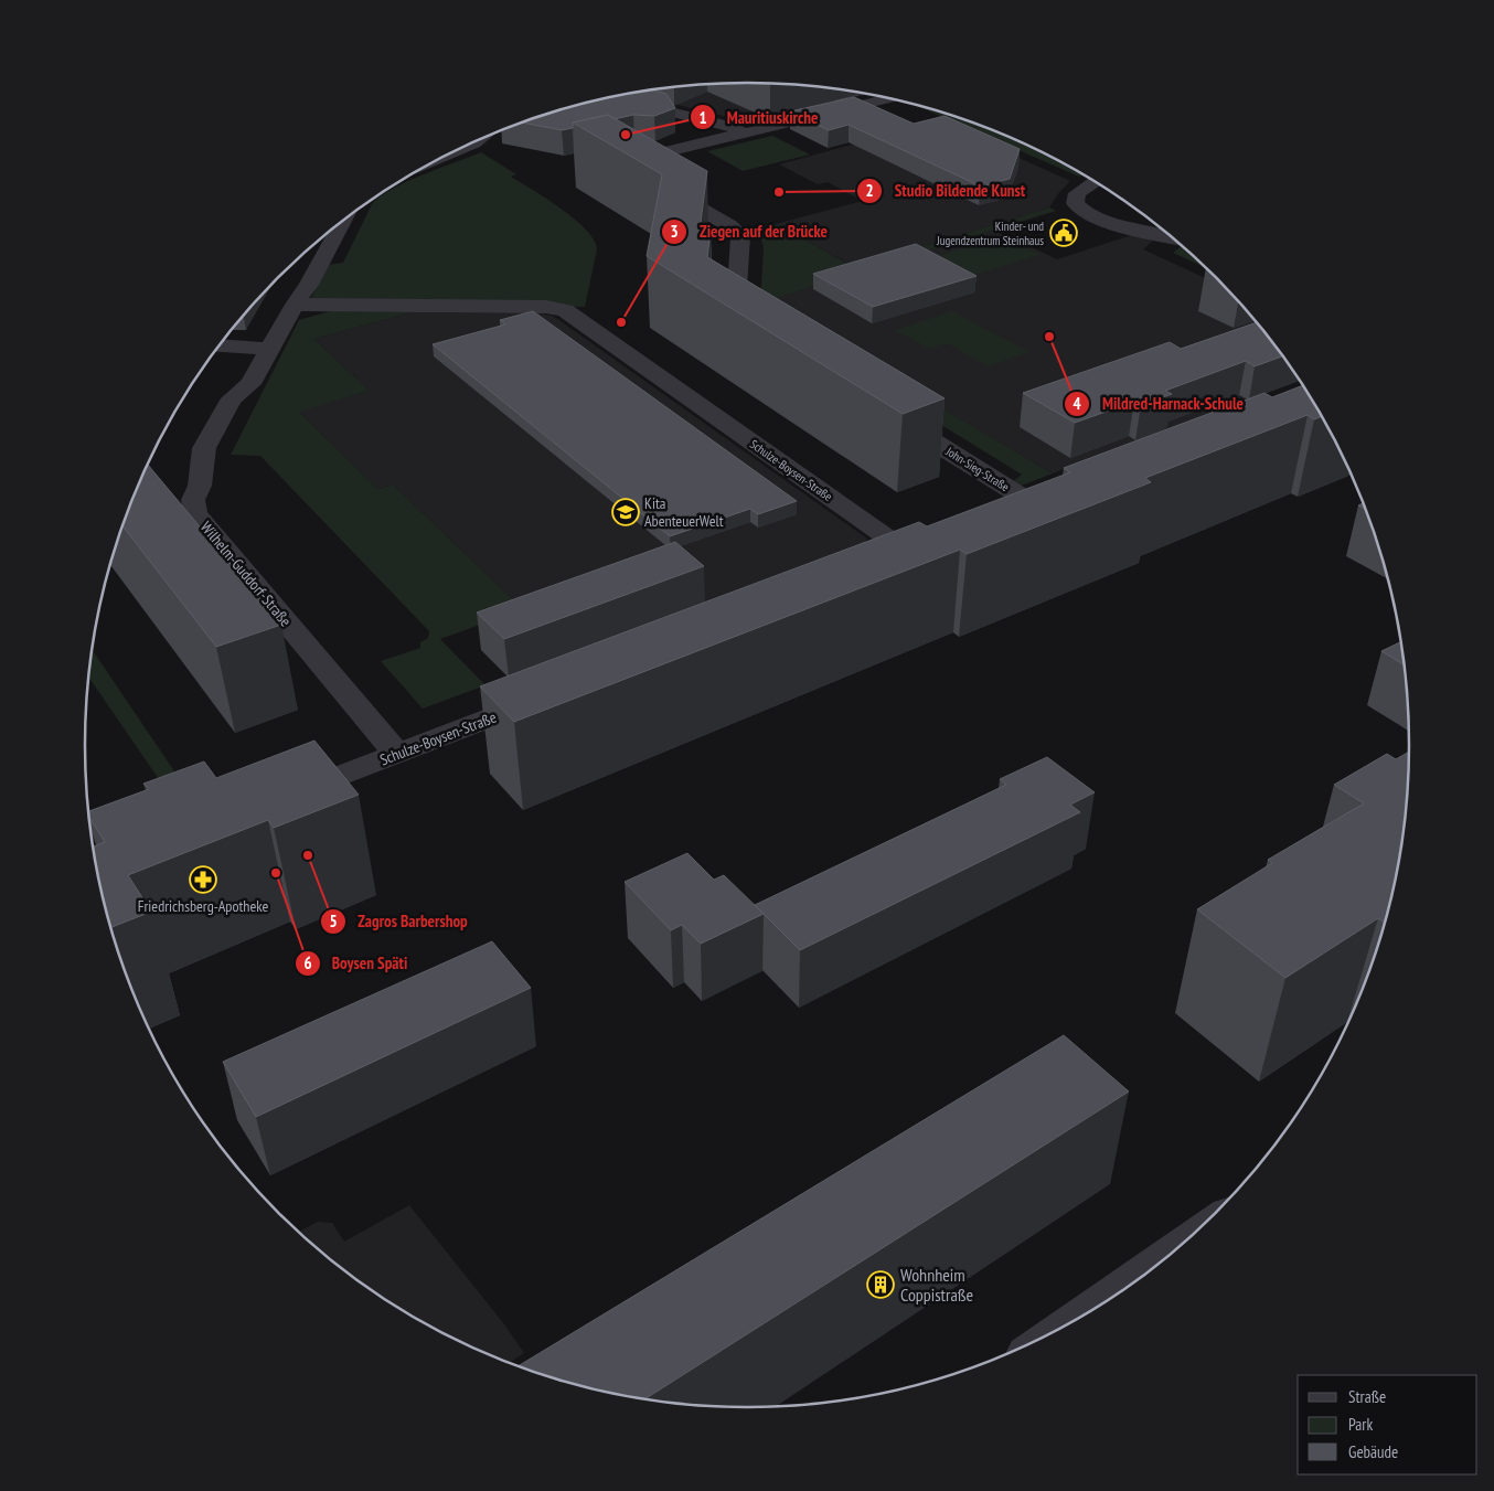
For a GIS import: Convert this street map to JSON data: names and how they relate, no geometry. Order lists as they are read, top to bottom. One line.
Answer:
{"streets":{"street":["John-Sieg-Straße","Schulze-Boysen-Straße","Wilhelm-Guddorf-Straße"]},"crossings":[["Schulze-Boysen-Straße","Wilhelm-Guddorf-Straße"]],"places":{"other":["Mauritiuskirche","Studio Bildende Kunst","Ziegen auf der Brücke","Mildred-Harnack-Schule","Zagros Barbershop","Boysen Späti"],"public building":["Kinder- und Jugendzentrum Steinhaus"],"school or university":["Kita AbenteuerWelt"],"pharmacy":["Friedrichsberg-Apotheke"],"building":["Wohnheim Coppistraße"]},"legend":["Straße","Park","Gebäude"]}
